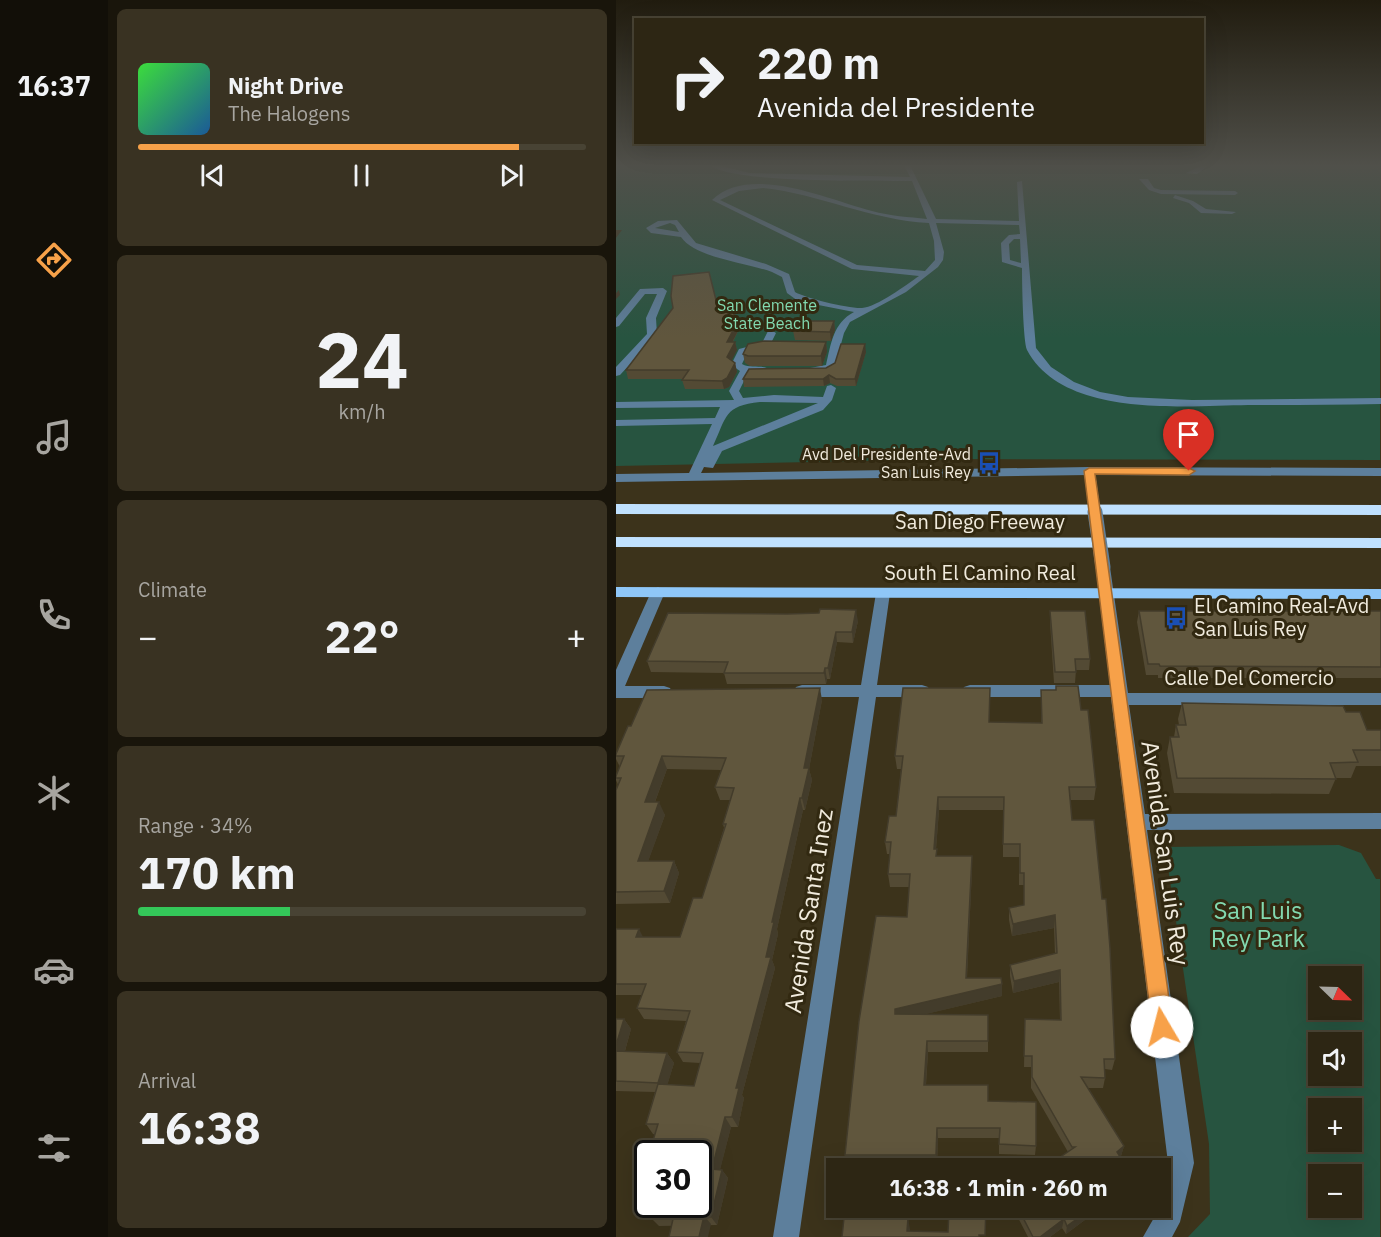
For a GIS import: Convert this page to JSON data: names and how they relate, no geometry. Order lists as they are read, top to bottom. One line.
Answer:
{"streets":{"highway":["San Diego Freeway"],"main road":["South El Camino Real"],"street":["Calle Del Comercio","Avenida San Luis Rey","Avenida Santa Inez"]},"crossings":[["South El Camino Real","Avenida San Luis Rey"],["South El Camino Real","Avenida Santa Inez"],["Calle Del Comercio","Avenida San Luis Rey"],["Calle Del Comercio","Avenida Santa Inez"]],"parks":["San Clemente State Beach","San Luis Rey Park"],"places":{"bus stop":["Avd Del Presidente-Avd San Luis Rey","El Camino Real-Avd San Luis Rey"]},"north":"bottom right","page":{"tabs":"16:37","turn":["220 m","Avenida del Presidente"],"song":["Night Drive","The Halogens"],"tile":[["24","km/h"],"Climate",["Range · 34%","170 km"],["Arrival","16:38"]],"heat":["−","22°","+"],"map_buttons":["+","−"],"limit":"30","trip":"16:38 · 1 min · 260 m"}}
